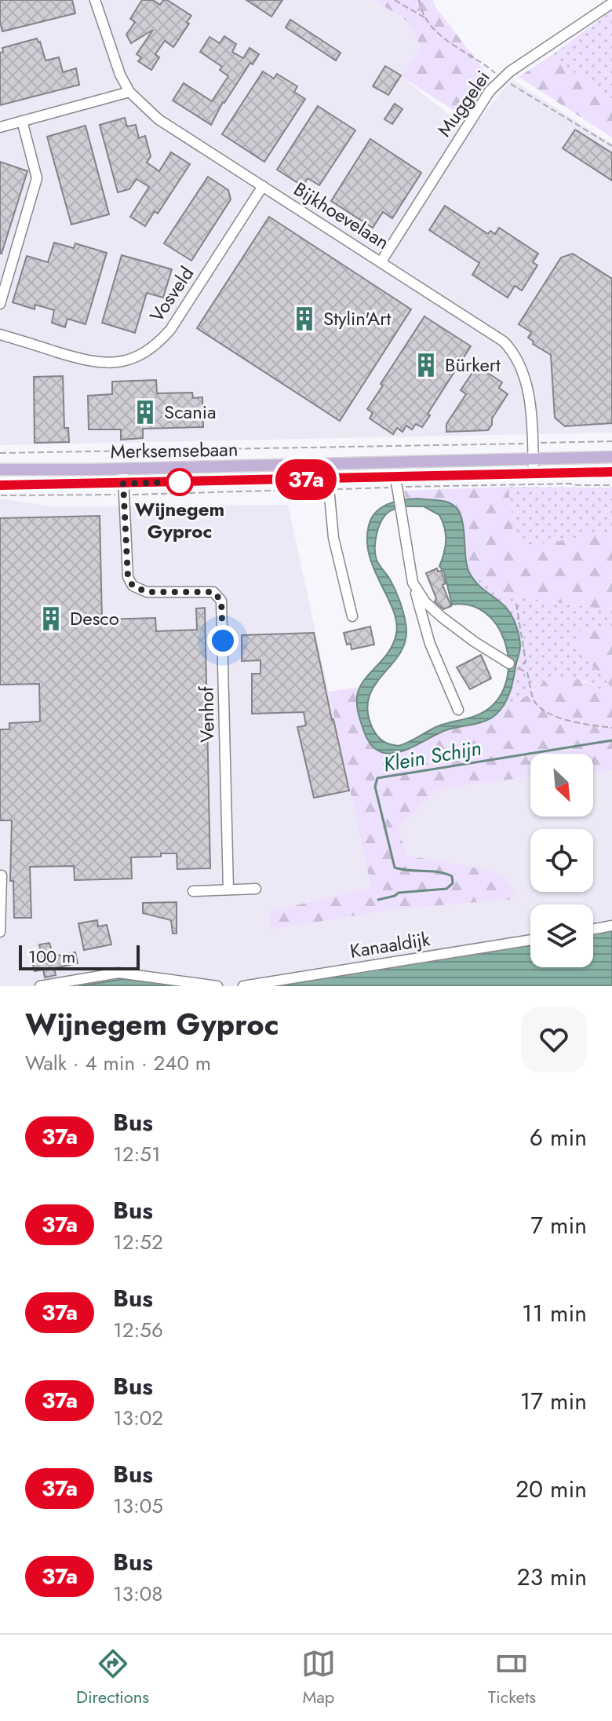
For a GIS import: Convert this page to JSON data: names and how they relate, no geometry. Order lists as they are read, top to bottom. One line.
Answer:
{"streets":{"main road":["Merksemsebaan"],"street":["Muggelei","Bijkhoevelaan","Vosveld","Venhof","Kanaaldijk"]},"crossings":[["Muggelei","Bijkhoevelaan"],["Bijkhoevelaan","Vosveld"],["Bijkhoevelaan","Merksemsebaan"],["Merksemsebaan","Venhof"]],"water":["Klein Schijn"],"places":{"building":["Stylin'Art","Bürkert","Scania","Desco"],"other":["Wijnegem Gyproc"]},"lines":["bus line 37a"],"scale_bar":"100 m","north":"bottom right","page":{"on_map":"37a","scale":"100 m","heading":["Wijnegem Gyproc","Walk · 4 min · 240 m"],"list":[{"mark":"37a","name":"Bus","note":"12:51","value":"6 min"},{"mark":"37a","name":"Bus","note":"12:52","value":"7 min"},{"mark":"37a","name":"Bus","note":"12:56","value":"11 min"},{"mark":"37a","name":"Bus","note":"13:02","value":"17 min"},{"mark":"37a","name":"Bus","note":"13:05","value":"20 min"},{"mark":"37a","name":"Bus","note":"13:08","value":"23 min"}],"tabs":["Directions","Map","Tickets"]}}
